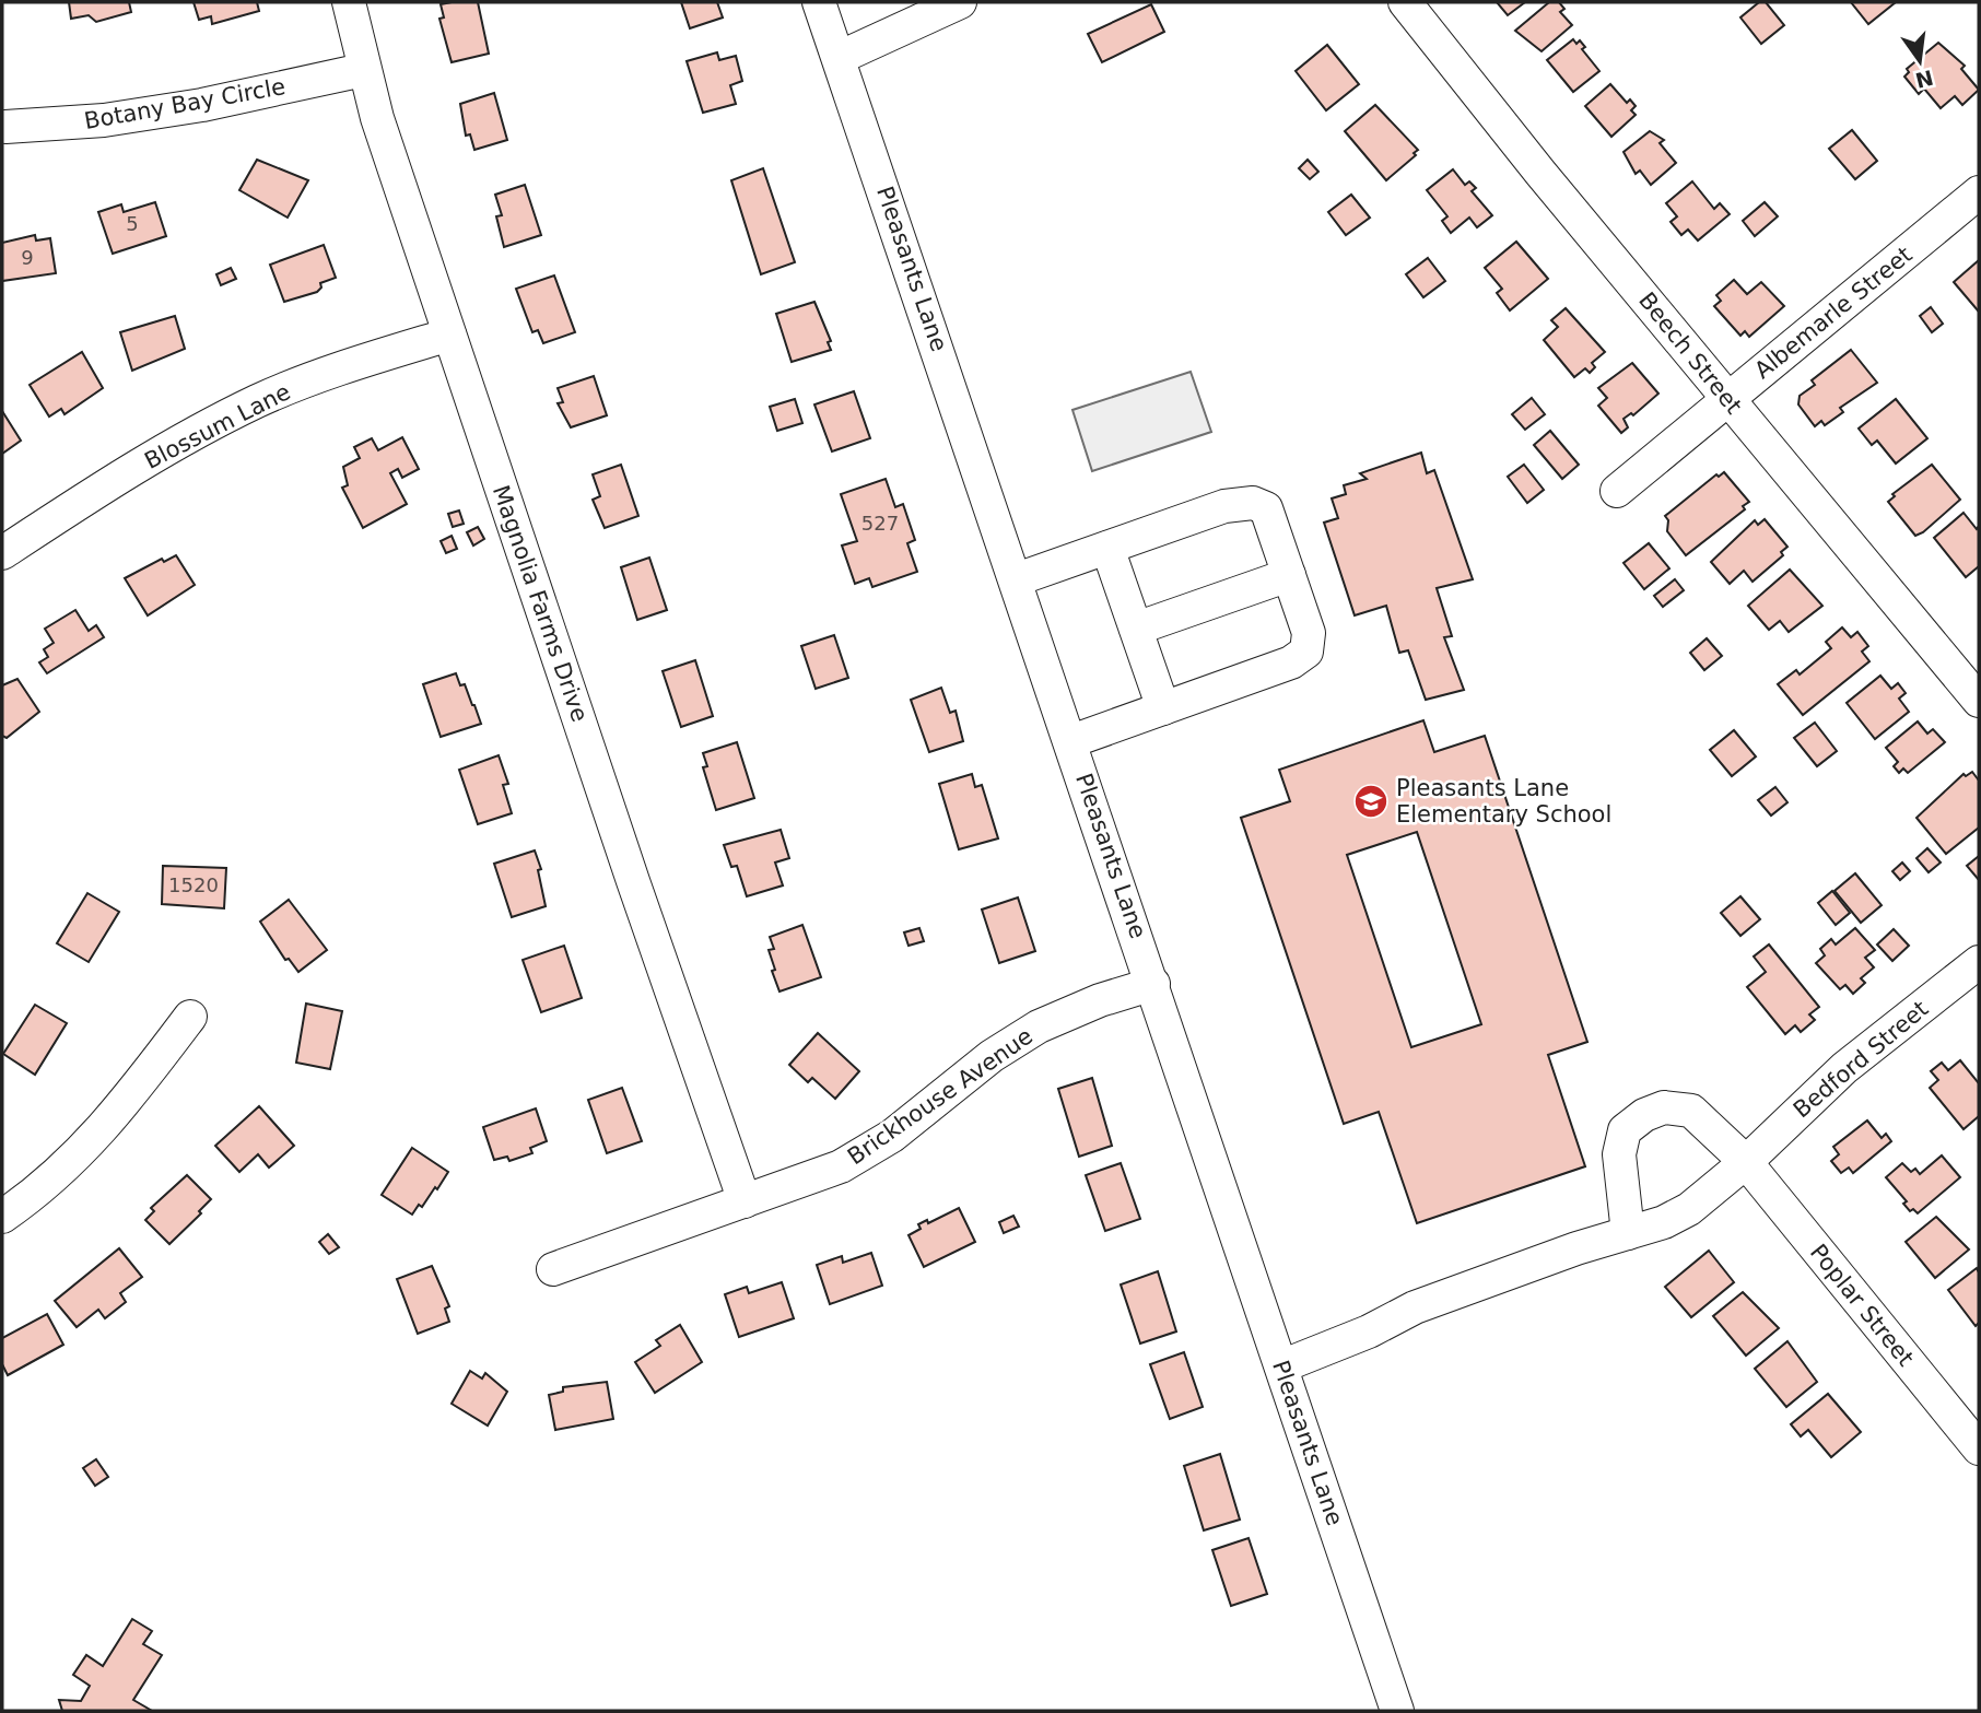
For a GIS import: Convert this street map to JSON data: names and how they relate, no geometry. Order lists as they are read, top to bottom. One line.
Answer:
{"streets":{"street":["Botany Bay Circle","Pleasants Lane","Albemarle Street","Beech Street","Blossum Lane","Magnolia Farms Drive","Bedford Street","Brickhouse Avenue","Poplar Street"]},"crossings":[["Botany Bay Circle","Magnolia Farms Drive"],["Pleasants Lane","Bedford Street"],["Pleasants Lane","Brickhouse Avenue"],["Albemarle Street","Beech Street"],["Blossum Lane","Magnolia Farms Drive"],["Magnolia Farms Drive","Brickhouse Avenue"],["Bedford Street","Poplar Street"]],"places":{"school or university":["Pleasants Lane Elementary School"]},"house_numbers":["5","9","527","1520"],"north":"bottom"}
